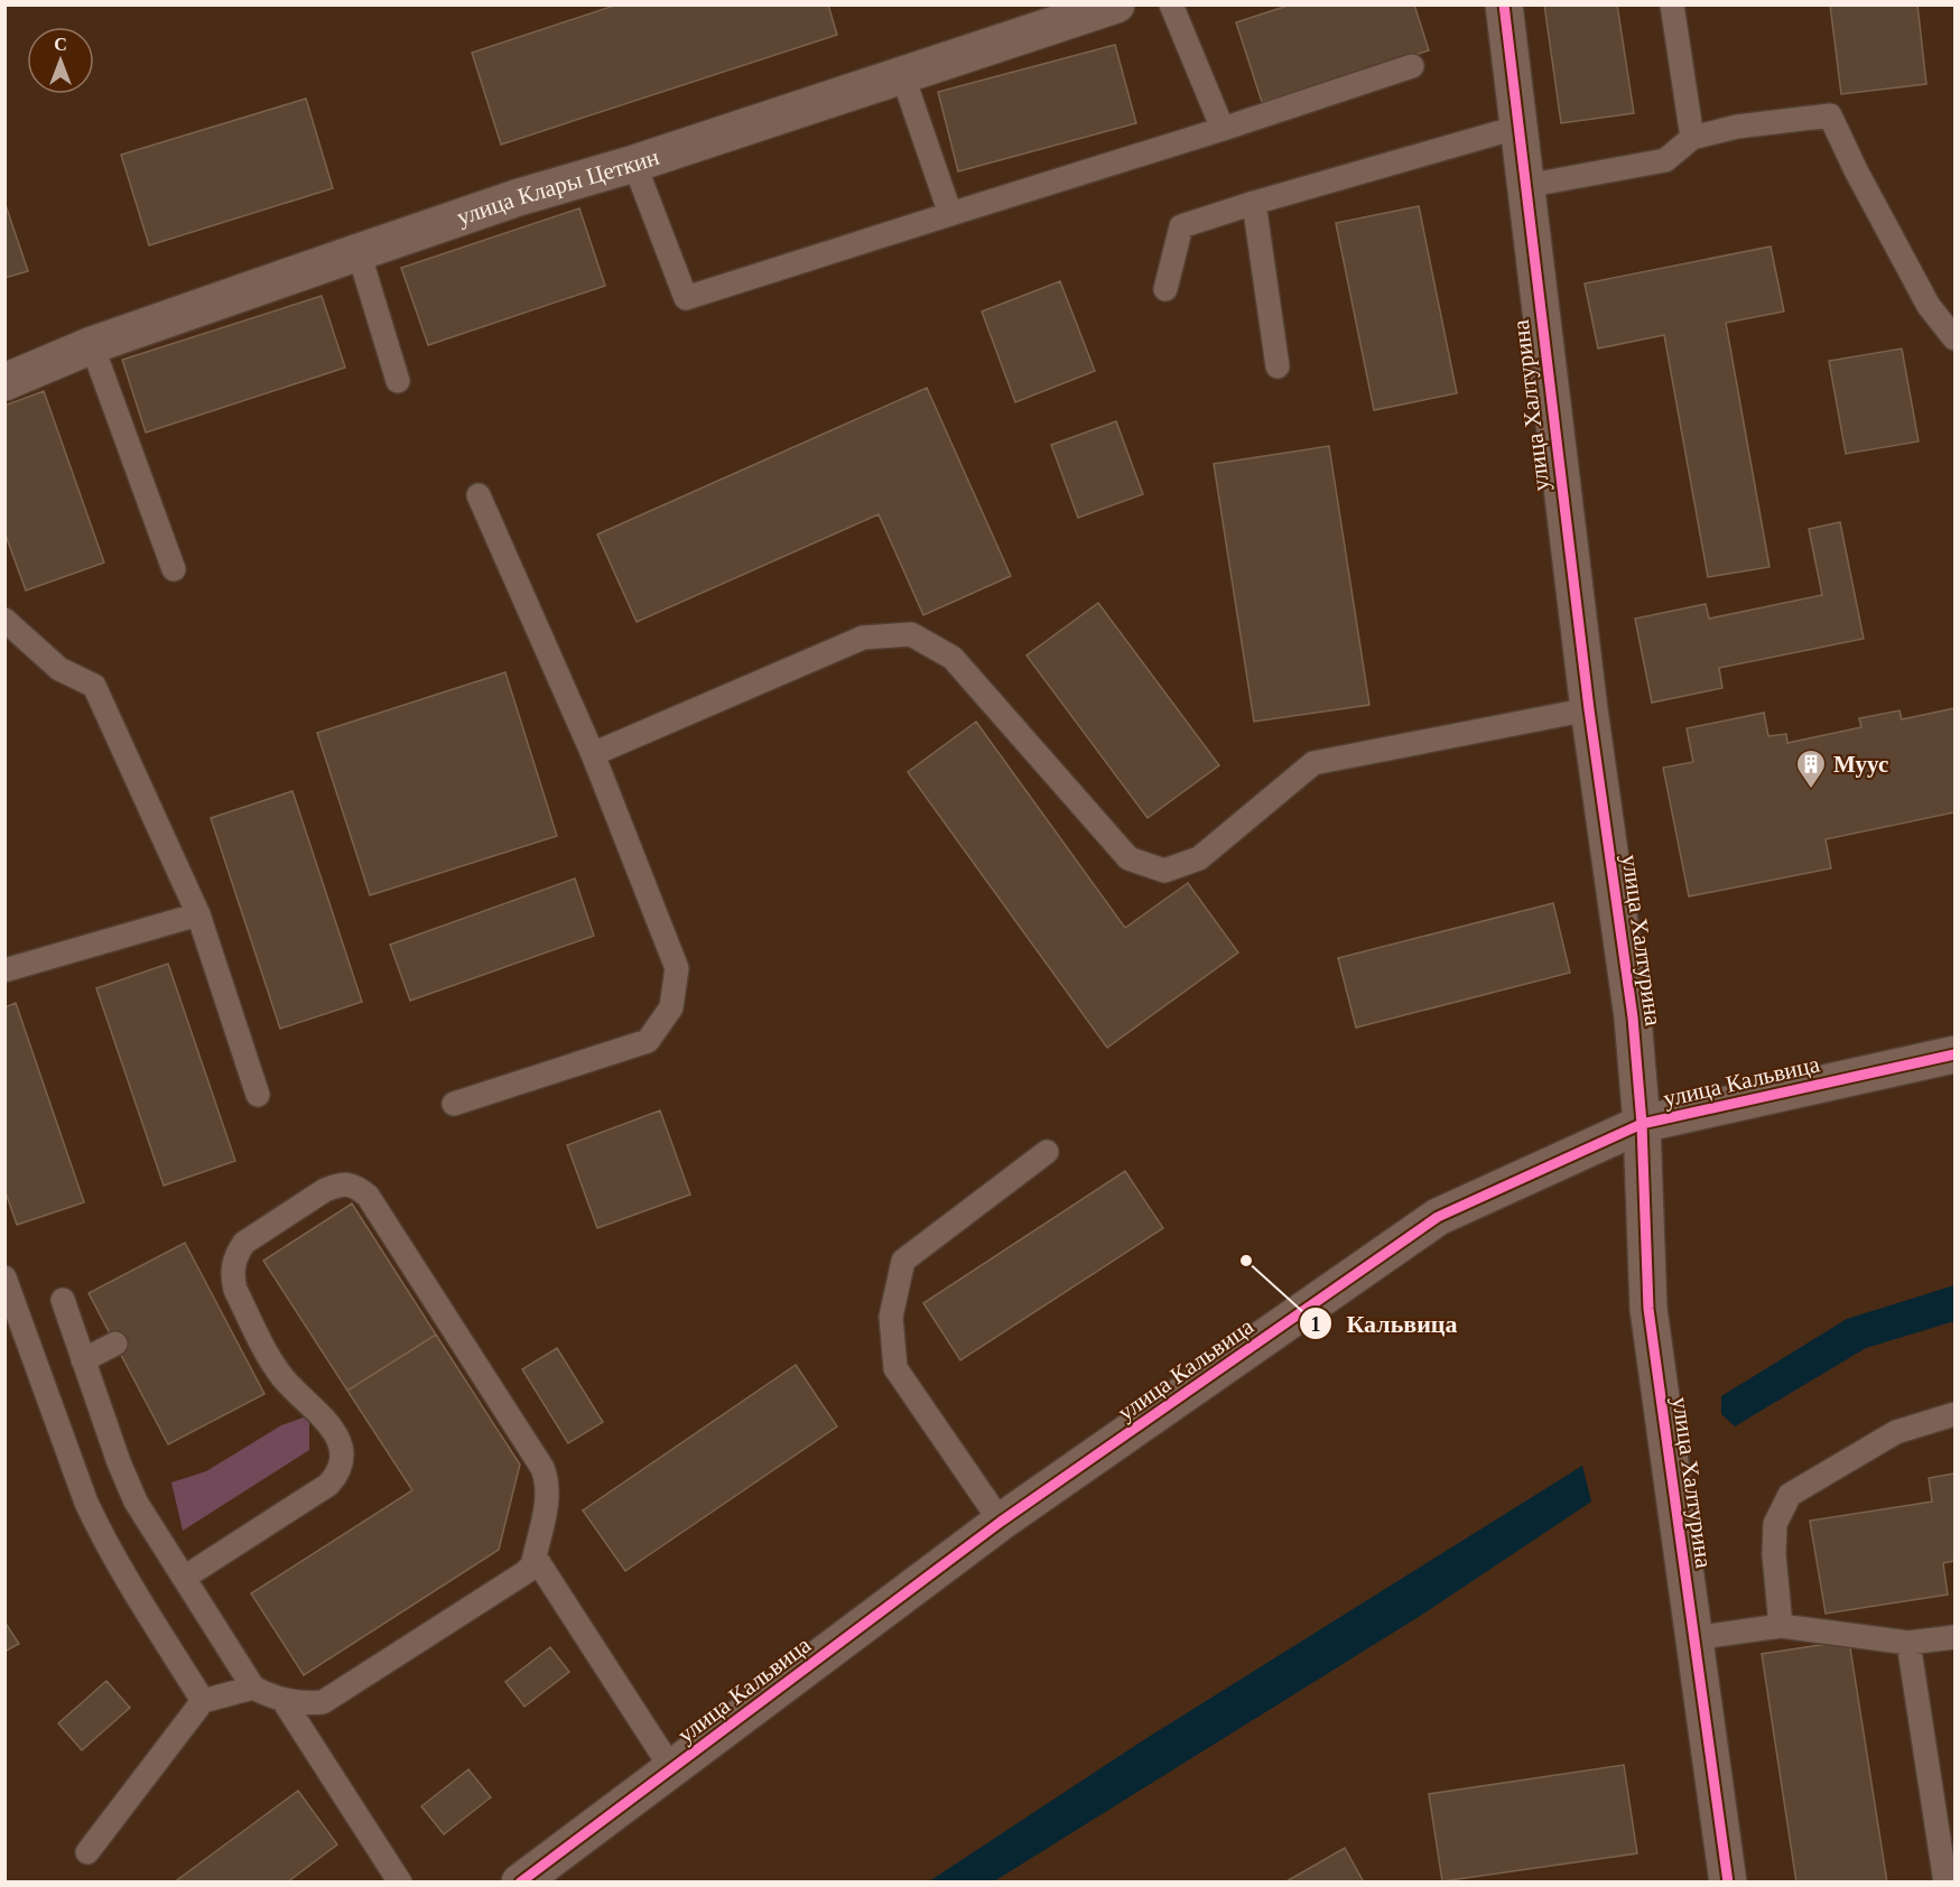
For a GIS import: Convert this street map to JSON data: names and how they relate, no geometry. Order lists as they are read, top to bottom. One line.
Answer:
{"streets":{"street":["улица Клары Цеткин","улица Халтурина","улица Кальвица"]},"crossings":[["улица Халтурина","улица Кальвица"]],"places":{"building":["Муус"],"other":["Кальвица"]},"north":"top"}
